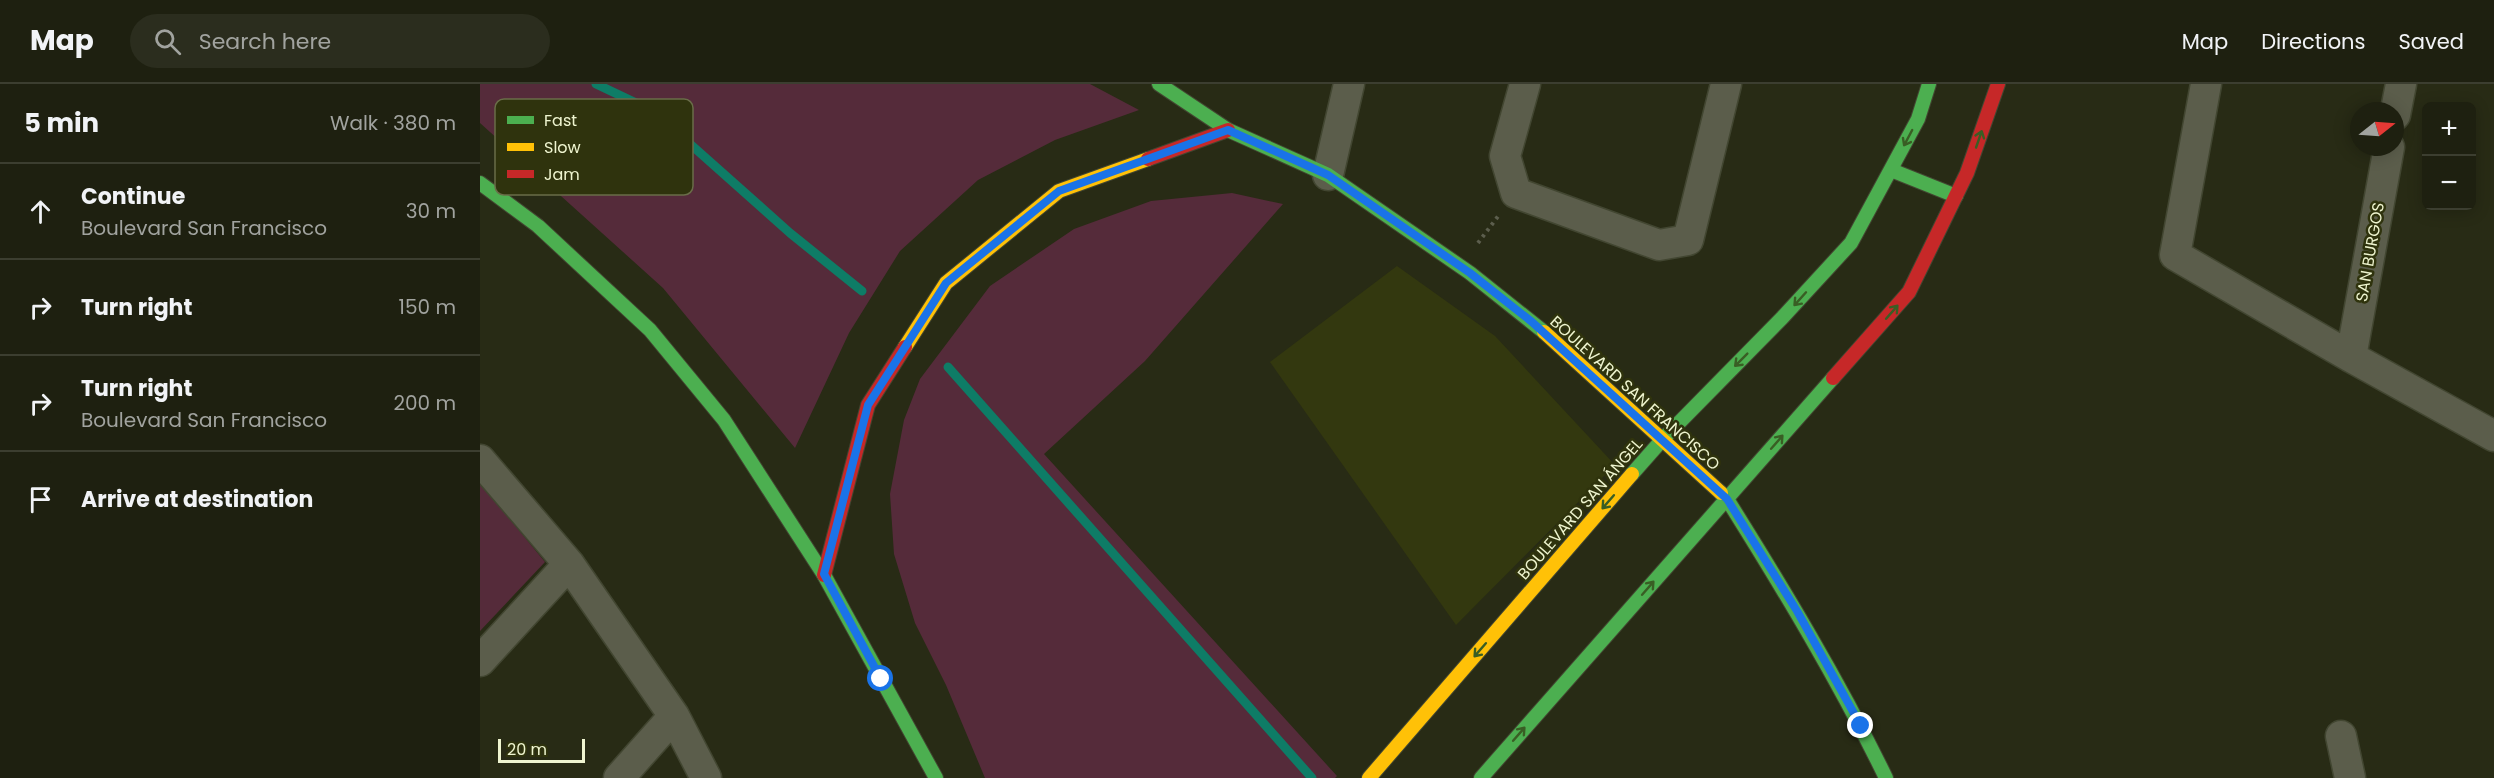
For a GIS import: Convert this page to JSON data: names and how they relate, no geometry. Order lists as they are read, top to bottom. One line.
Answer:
{"streets":{"street":["SAN BURGOS","BOULEVARD SAN FRANCISCO","BOULEVARD SAN ÁNGEL"]},"crossings":[["BOULEVARD SAN FRANCISCO","BOULEVARD SAN ÁNGEL"]],"legend":["Fast","Slow","Jam"],"scale_bar":"20 m","north":"right","page":{"header":"Map","search":"Search here","nav":["Map","Directions","Saved"],"heading":["5 min","Walk · 380 m"],"map_buttons":["+","−"],"list":[["Continue","Boulevard San Francisco","30 m"],["Turn right","150 m"],["Turn right","Boulevard San Francisco","200 m"],"Arrive at destination"],"scale":"20 m"}}
